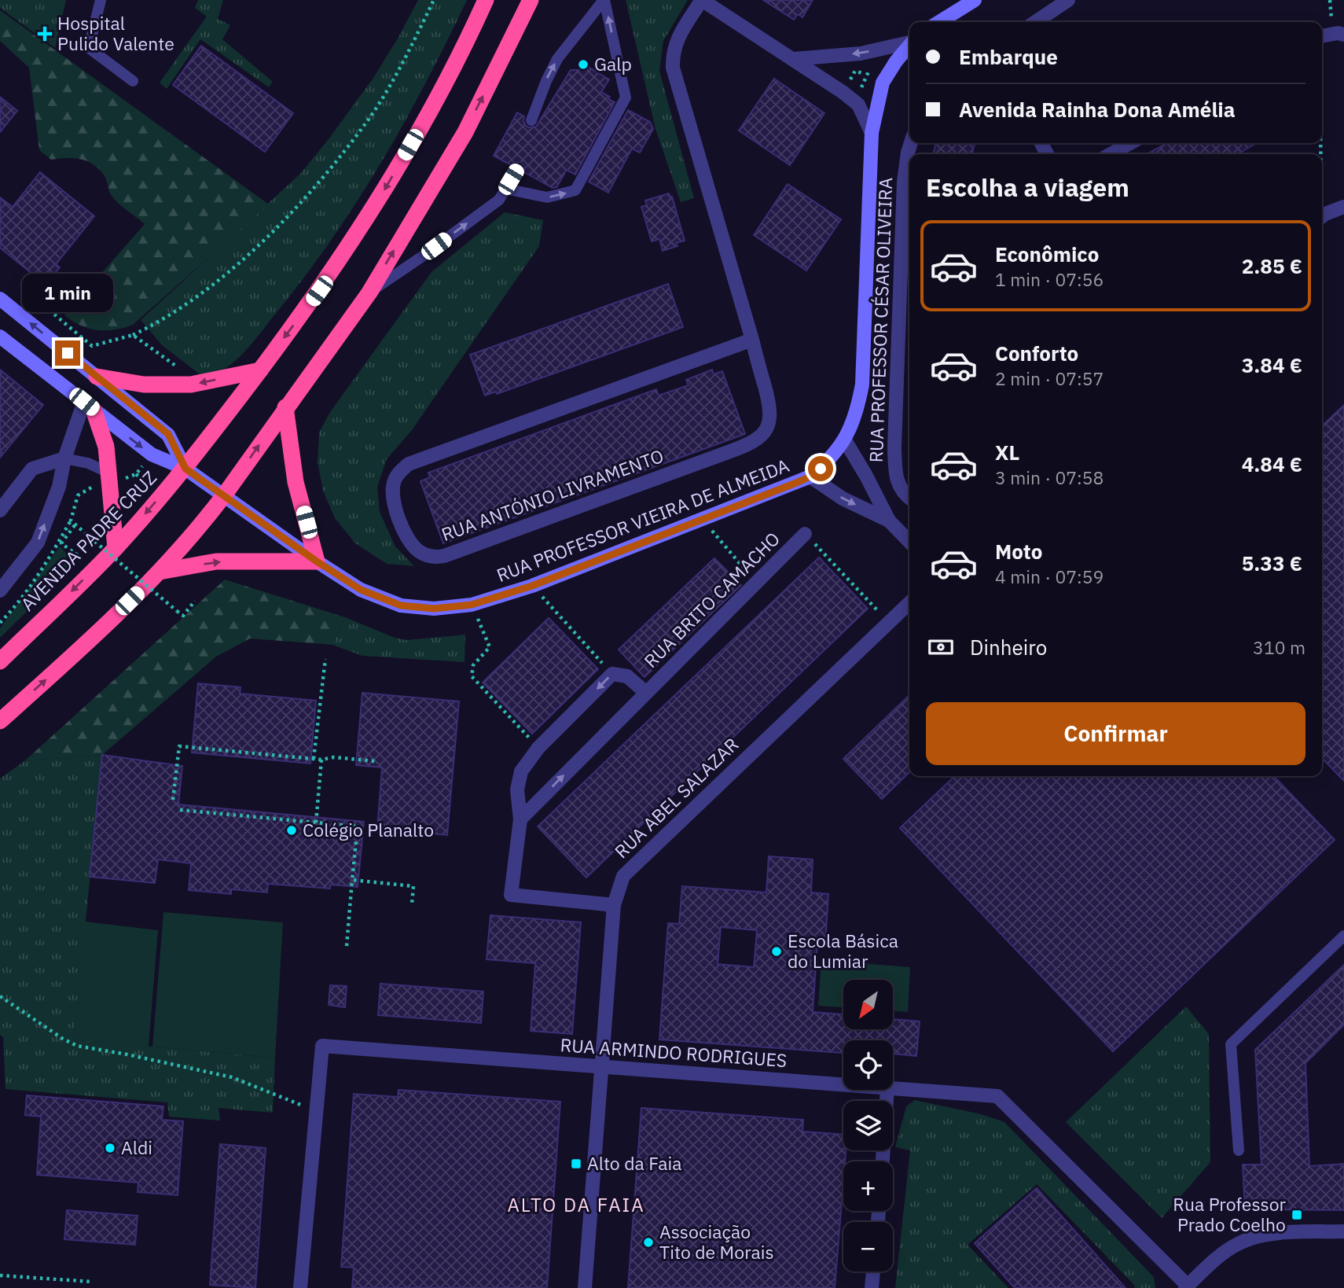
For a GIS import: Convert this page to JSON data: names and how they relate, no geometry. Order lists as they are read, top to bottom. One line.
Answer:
{"streets":{"highway":["AVENIDA PADRE CRUZ"],"street":["RUA PROFESSOR CÉSAR OLIVEIRA","RUA ANTÓNIO LIVRAMENTO","RUA PROFESSOR VIEIRA DE ALMEIDA","RUA BRITO CAMACHO","RUA ABEL SALAZAR","RUA ARMINDO RODRIGUES"]},"crossings":[["RUA PROFESSOR VIEIRA DE ALMEIDA","AVENIDA PADRE CRUZ"],["RUA ABEL SALAZAR","RUA ARMINDO RODRIGUES"]],"districts":["ALTO DA FAIA"],"places":{"health":["Hospital Pulido Valente"],"other":["Galp","Colégio Planalto","Escola Básica do Lumiar","Aldi","Associação Tito de Morais"],"transit":["Alto da Faia","Rua Professor Prado Coelho"]},"north":"bottom left","page":{"banner":["Embarque","Avenida Rainha Dona Amélia"],"heading":"Escolha a viagem","list":[{"name":"Econômico","note":"1 min · 07:56","value":"2.85 €"},{"name":"Conforto","note":"2 min · 07:57","value":"3.84 €"},{"name":"XL","note":"3 min · 07:58","value":"4.84 €"},{"name":"Moto","note":"4 min · 07:59","value":"5.33 €"}],"bubble":"1 min","pay":["Dinheiro","310 m"],"buttons":"Confirmar","map_buttons":["+","−"]}}
